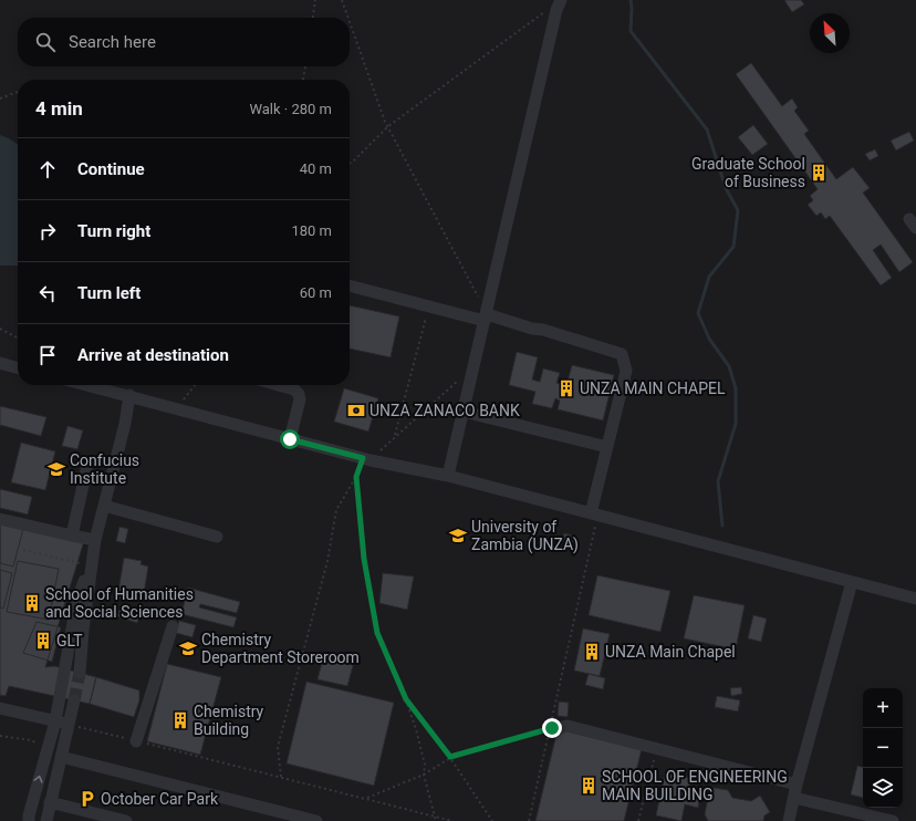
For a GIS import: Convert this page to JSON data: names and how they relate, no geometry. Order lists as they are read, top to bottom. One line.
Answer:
{"places":{"building":["Graduate School of Business","UNZA MAIN CHAPEL","School of Humanities and Social Sciences","GLT","UNZA Main Chapel","Chemistry Building","SCHOOL OF ENGINEERING MAIN BUILDING"],"bank":["UNZA ZANACO BANK"],"school or university":["Confucius Institute","University of Zambia (UNZA)","Chemistry Department Storeroom"],"parking":["October Car Park"]},"north":"top left","page":{"search":"Search here","heading":["4 min","Walk · 280 m"],"list":[["Continue","40 m"],["Turn right","180 m"],["Turn left","60 m"],"Arrive at destination"],"map_buttons":["+","−"]}}
